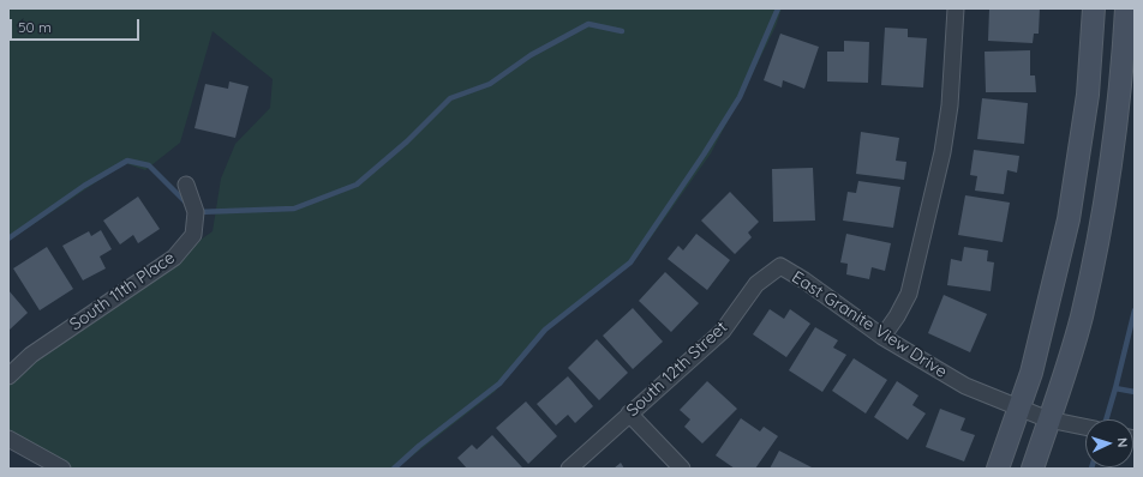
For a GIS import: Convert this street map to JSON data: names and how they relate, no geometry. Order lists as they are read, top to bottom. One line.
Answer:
{"streets":{"street":["South 11th Place","East Granite View Drive","South 12th Street"]},"crossings":[["East Granite View Drive","South 12th Street"]],"scale_bar":"50 m","north":"right"}
